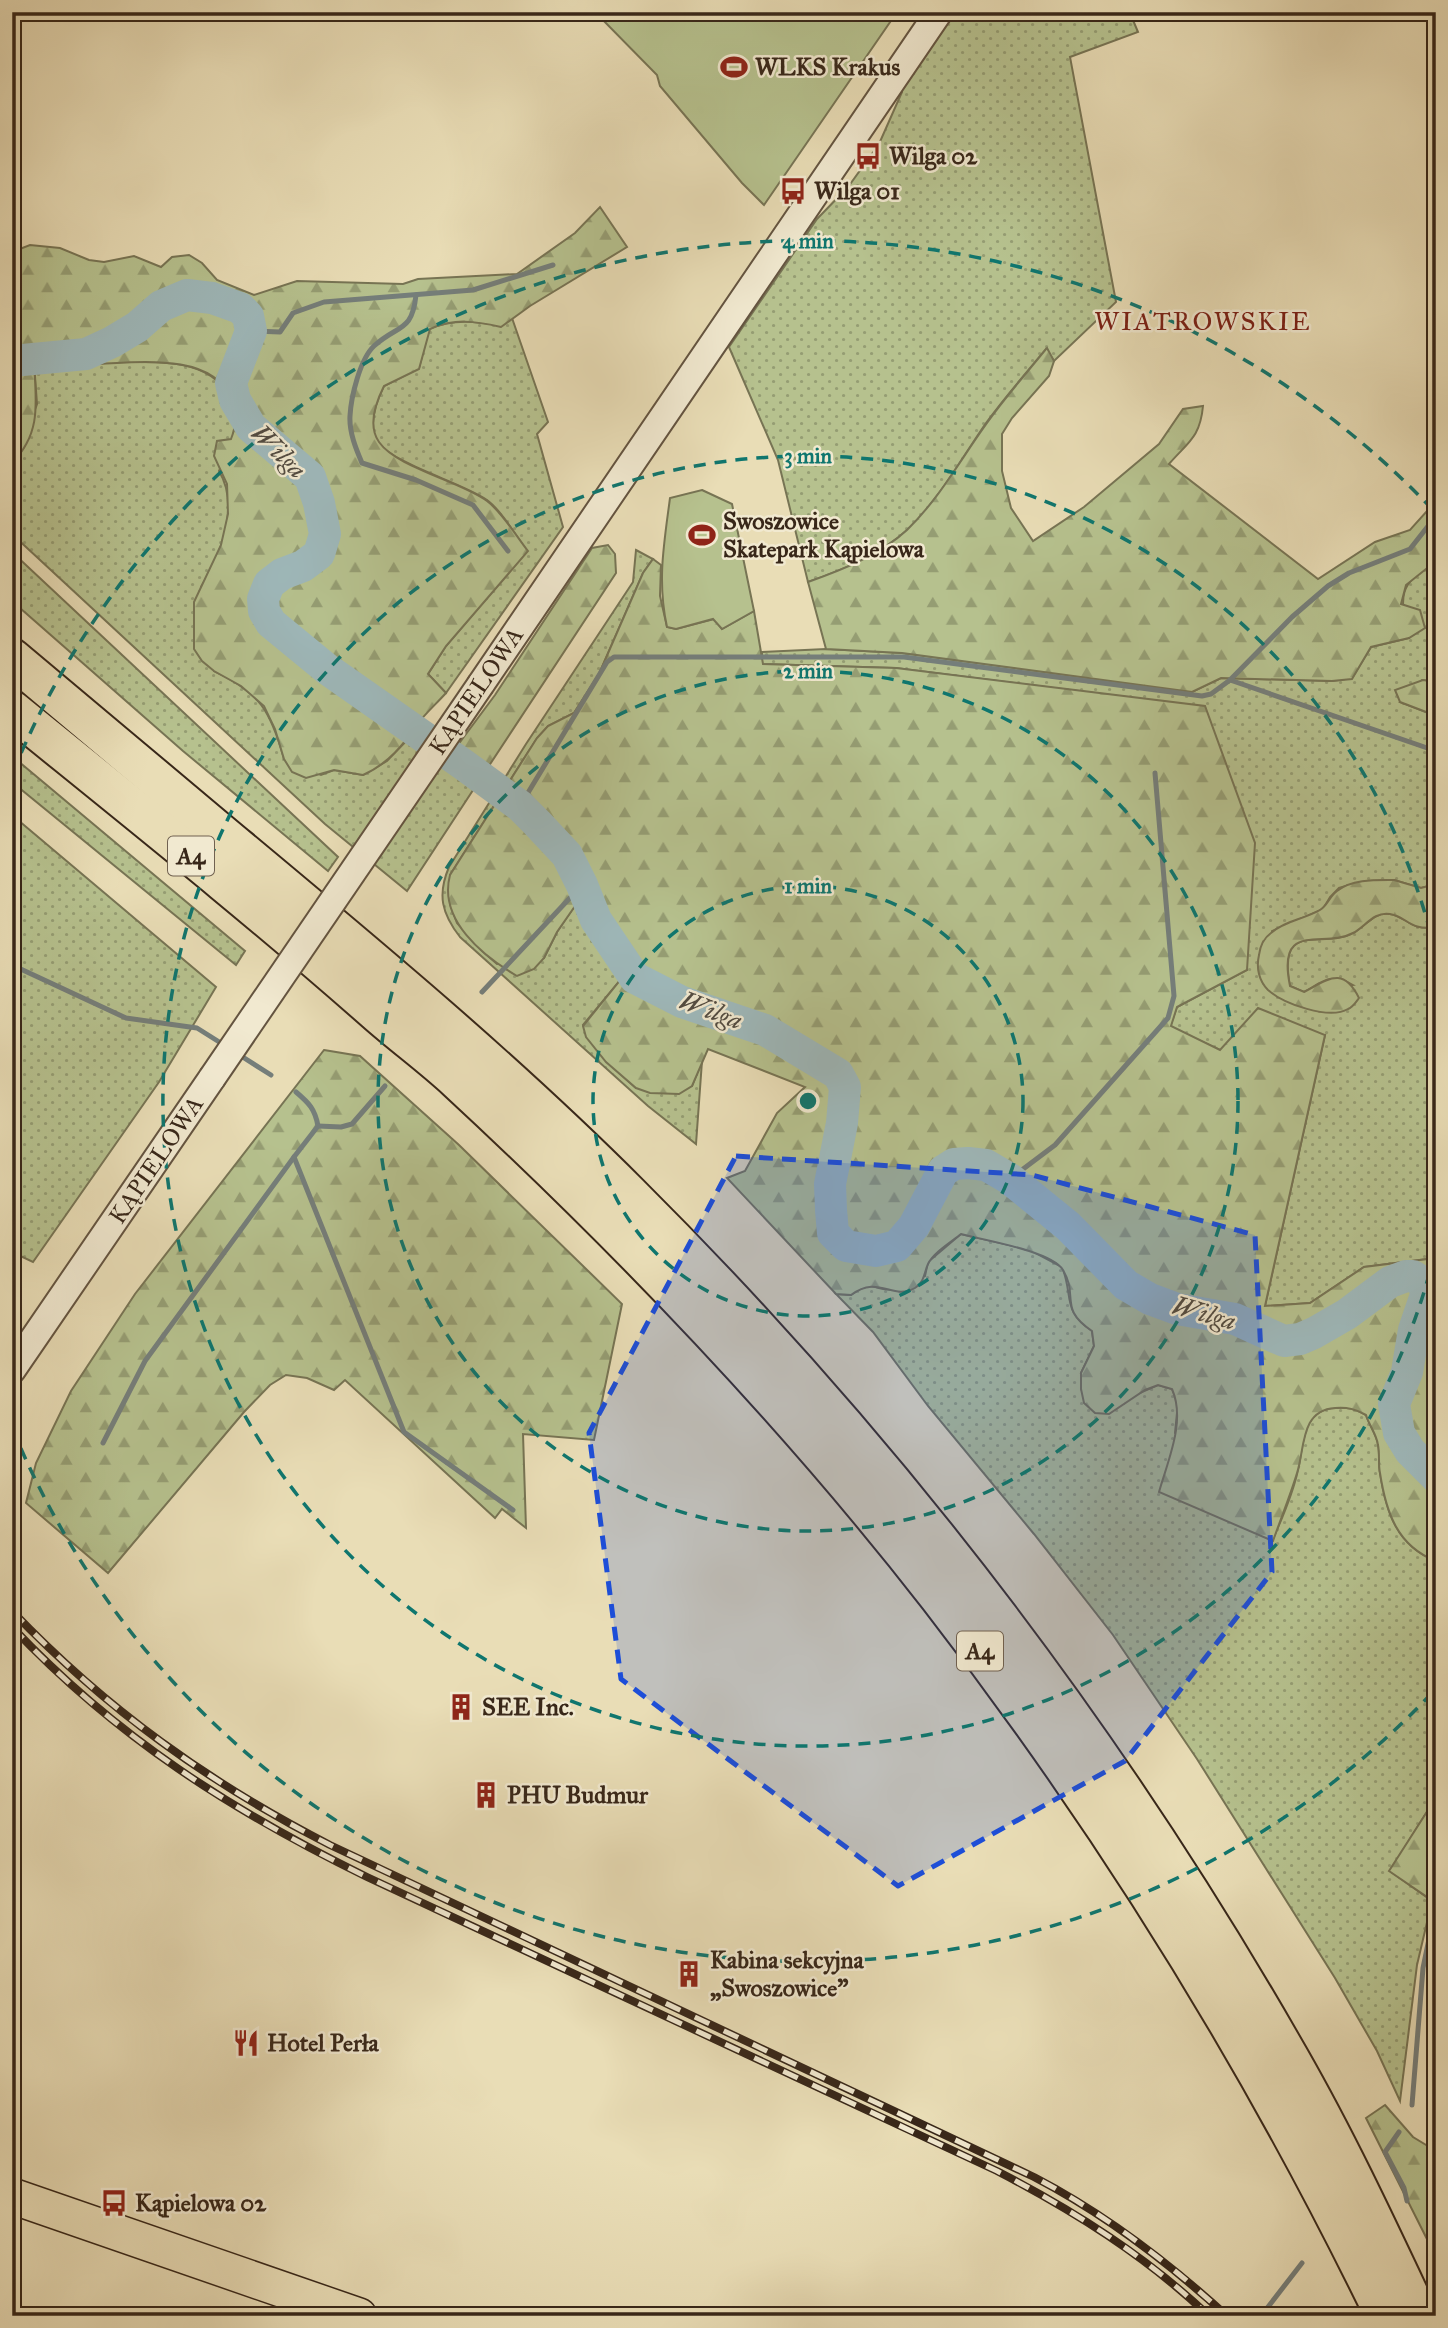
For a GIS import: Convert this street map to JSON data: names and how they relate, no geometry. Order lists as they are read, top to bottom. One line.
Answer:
{"streets":{"highway":["A4"],"street":["KĄPIELOWA"]},"districts":["WIATROWSKIE"],"water":["Wilga"],"places":{"sports":["WLKS Krakus","Swoszowice Skatepark Kąpielowa"],"bus stop":["Wilga 02","Wilga 01","Kąpielowa 02"],"building":["SEE Inc.","PHU Budmur","Kabina sekcyjna „Swoszowice”"],"restaurant":["Hotel Perła"]},"rings":["4 min","3 min","2 min","1 min"]}
